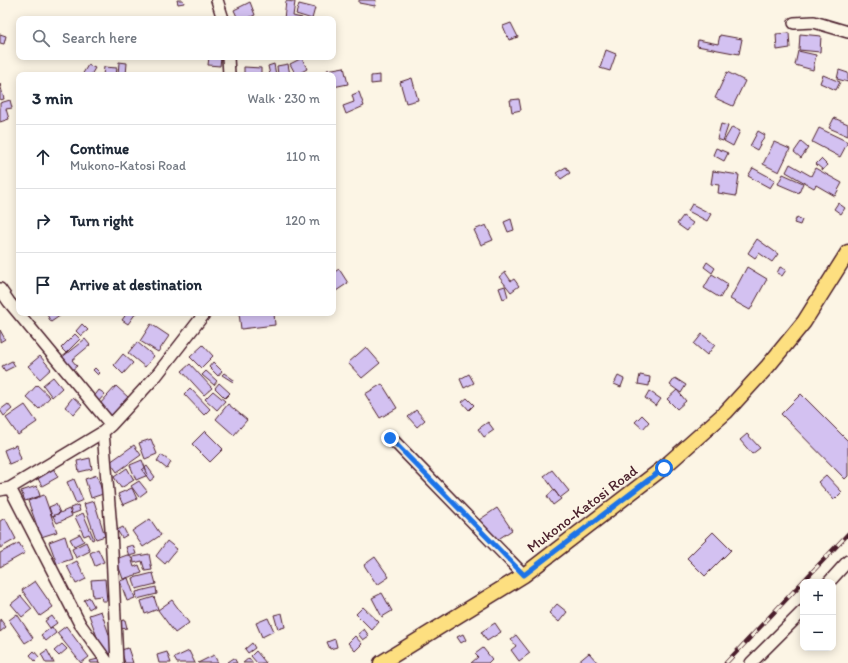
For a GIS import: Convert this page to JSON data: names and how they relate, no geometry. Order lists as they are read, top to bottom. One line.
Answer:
{"streets":{"main road":["Mukono-Katosi Road"]},"page":{"search":"Search here","heading":["3 min","Walk · 230 m"],"list":[["Continue","Mukono-Katosi Road","110 m"],["Turn right","120 m"],"Arrive at destination"],"map_buttons":["+","−"]}}
